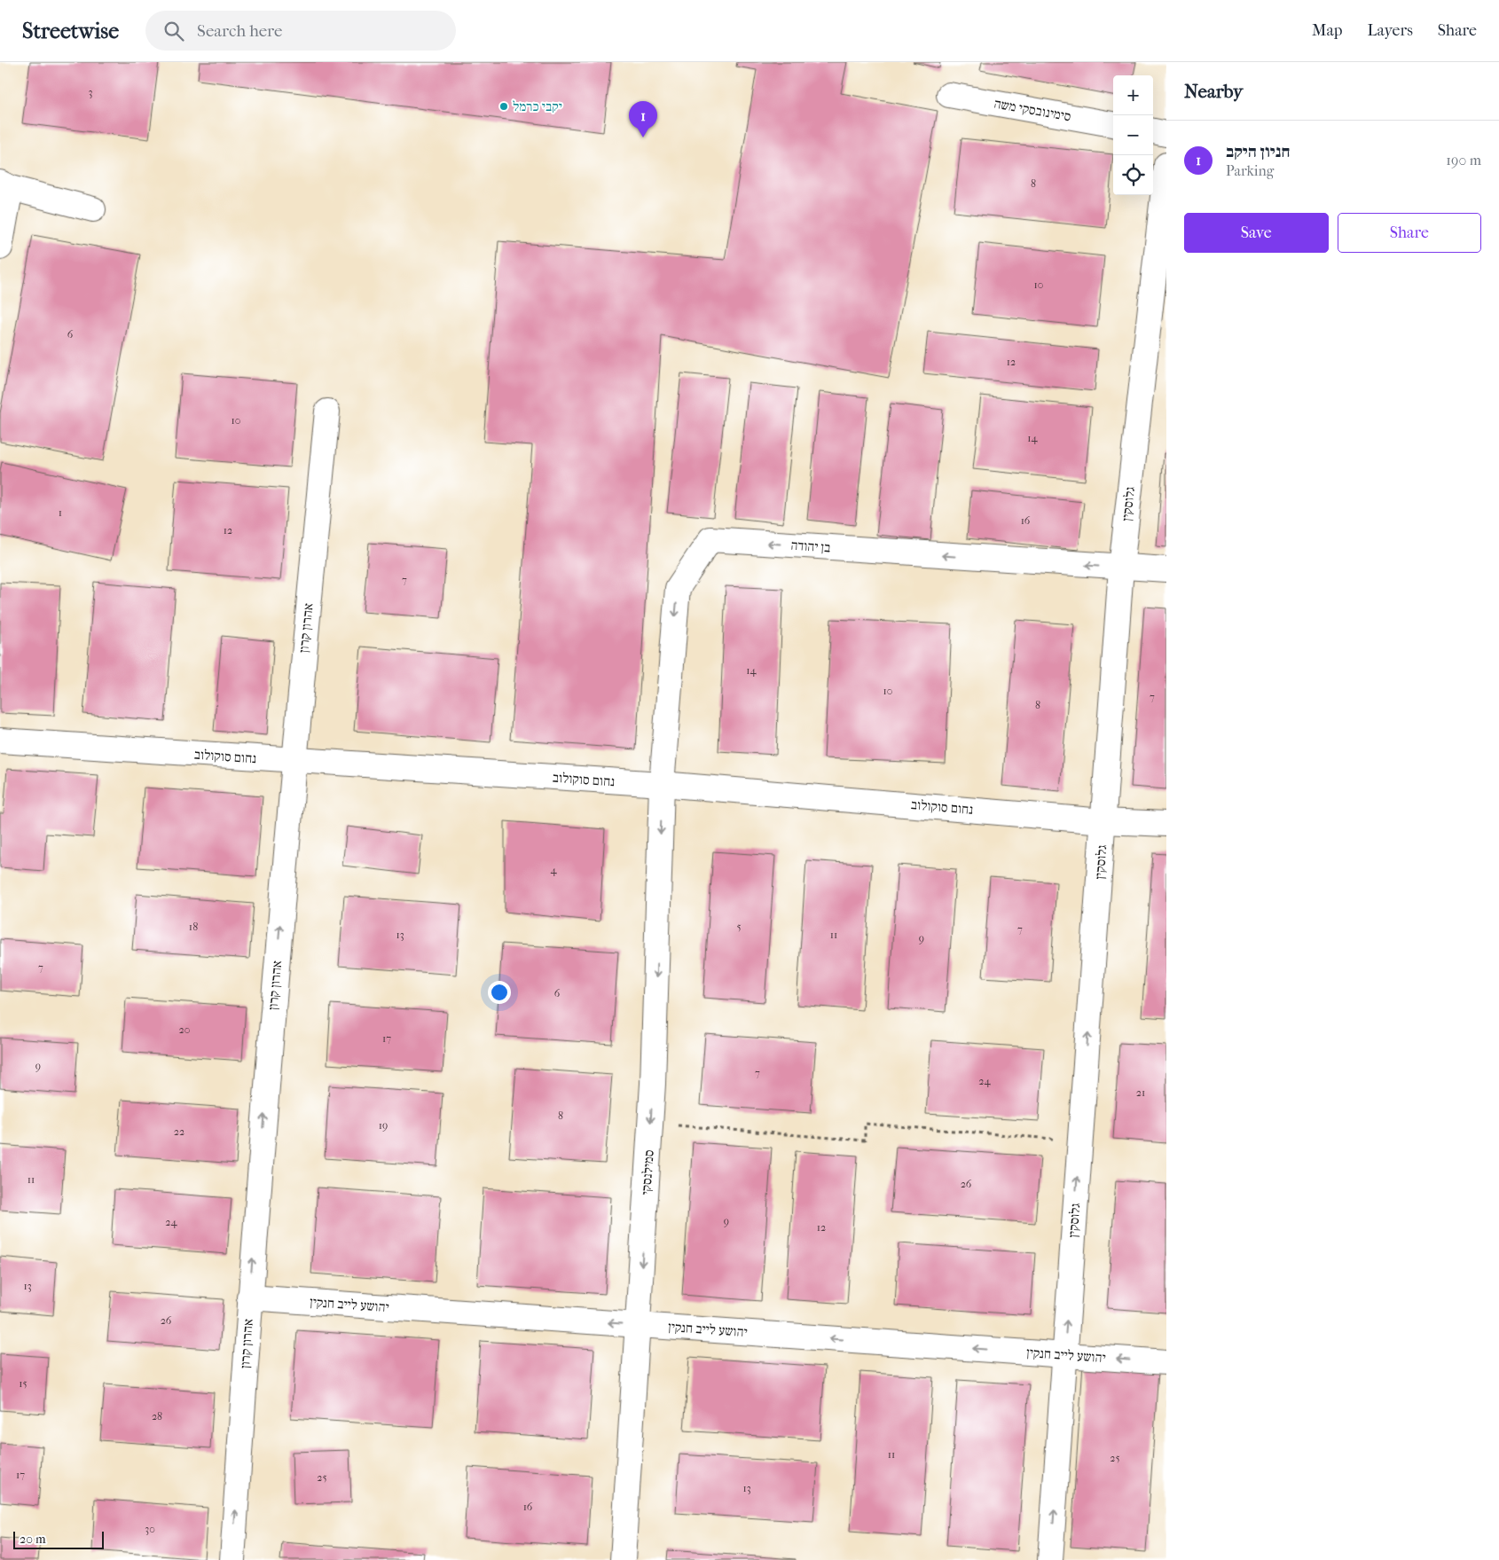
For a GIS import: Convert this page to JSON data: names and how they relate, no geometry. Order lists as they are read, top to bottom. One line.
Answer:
{"streets":{"street":["סימינובסקי משה","גלוסקין","בן יהודה","אהרון קרון","נחום סוקולוב","סמילנסקי","יהושע לייב חנקין"]},"crossings":[["גלוסקין","בן יהודה"],["גלוסקין","נחום סוקולוב"],["גלוסקין","יהושע לייב חנקין"],["בן יהודה","נחום סוקולוב"],["בן יהודה","סמילנסקי"],["אהרון קרון","נחום סוקולוב"],["אהרון קרון","יהושע לייב חנקין"],["נחום סוקולוב","סמילנסקי"],["סמילנסקי","יהושע לייב חנקין"]],"one_way":["גלוסקין","אהרון קרון","סמילנסקי","יהושע לייב חנקין"],"places":["יקבי כרמל"],"house_numbers":["3","8","10","6","12","10","14","1","16","12","7","14","10","7","8","4","18","5","7","13","11","9","7","6","20","17","9","7","24","21","8","19","22","11","26","9","24","12","13","26","15","28","11","25","17","25","13","16","30"],"scale_bar":"20 m","page":{"header":"Streetwise","search":"Search here","nav":["Map","Layers","Share"],"heading":"Nearby","map_buttons":["+","−"],"pins":"1","list":[{"mark":"1","name":"חניון היקב","note":"Parking","value":"190 m"}],"buttons":["Save","Share"],"scale":"20 m"}}
